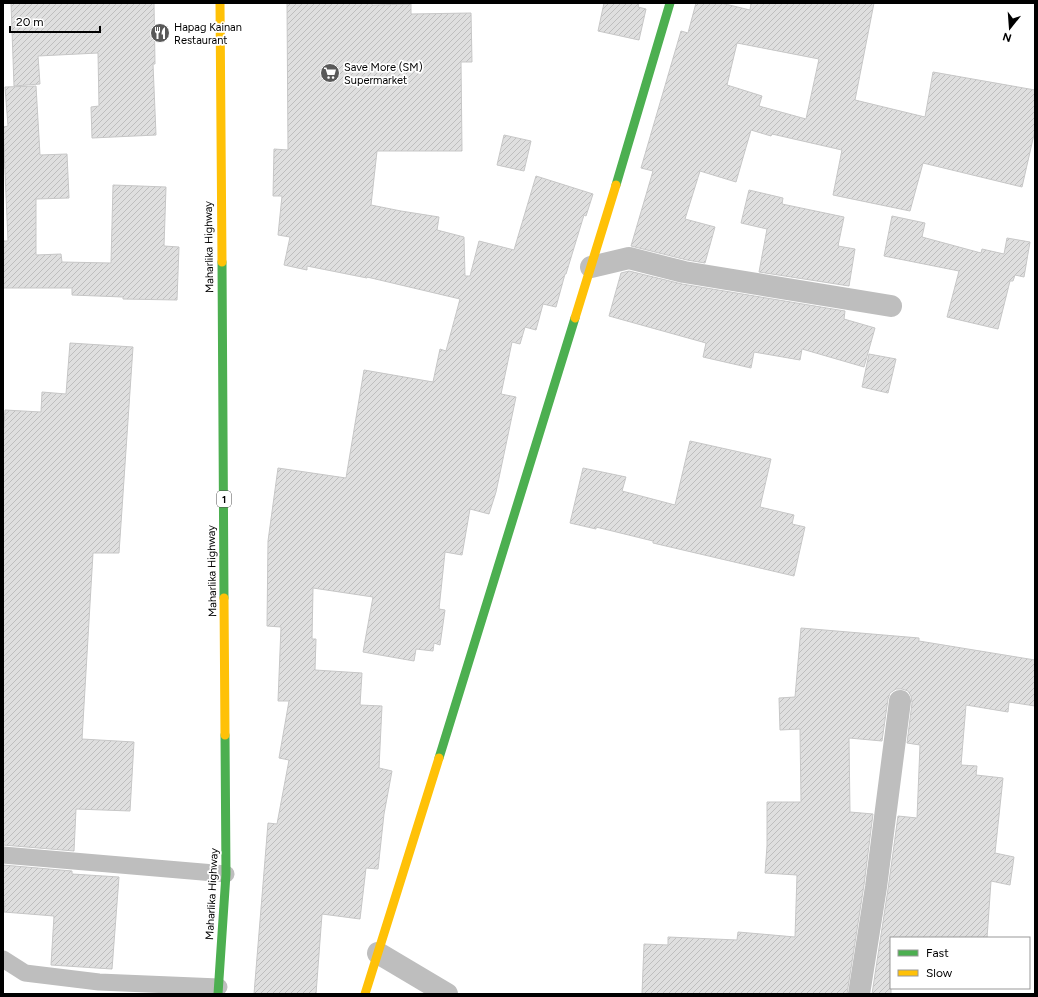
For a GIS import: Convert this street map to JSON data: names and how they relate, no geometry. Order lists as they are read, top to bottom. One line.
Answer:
{"streets":{"street":["Maharlika Highway","1"]},"places":{"restaurant":["Hapag Kainan Restaurant"],"supermarket":["Save More (SM) Supermarket"]},"legend":["Fast","Slow"],"scale_bar":"20 m","north":"bottom"}
